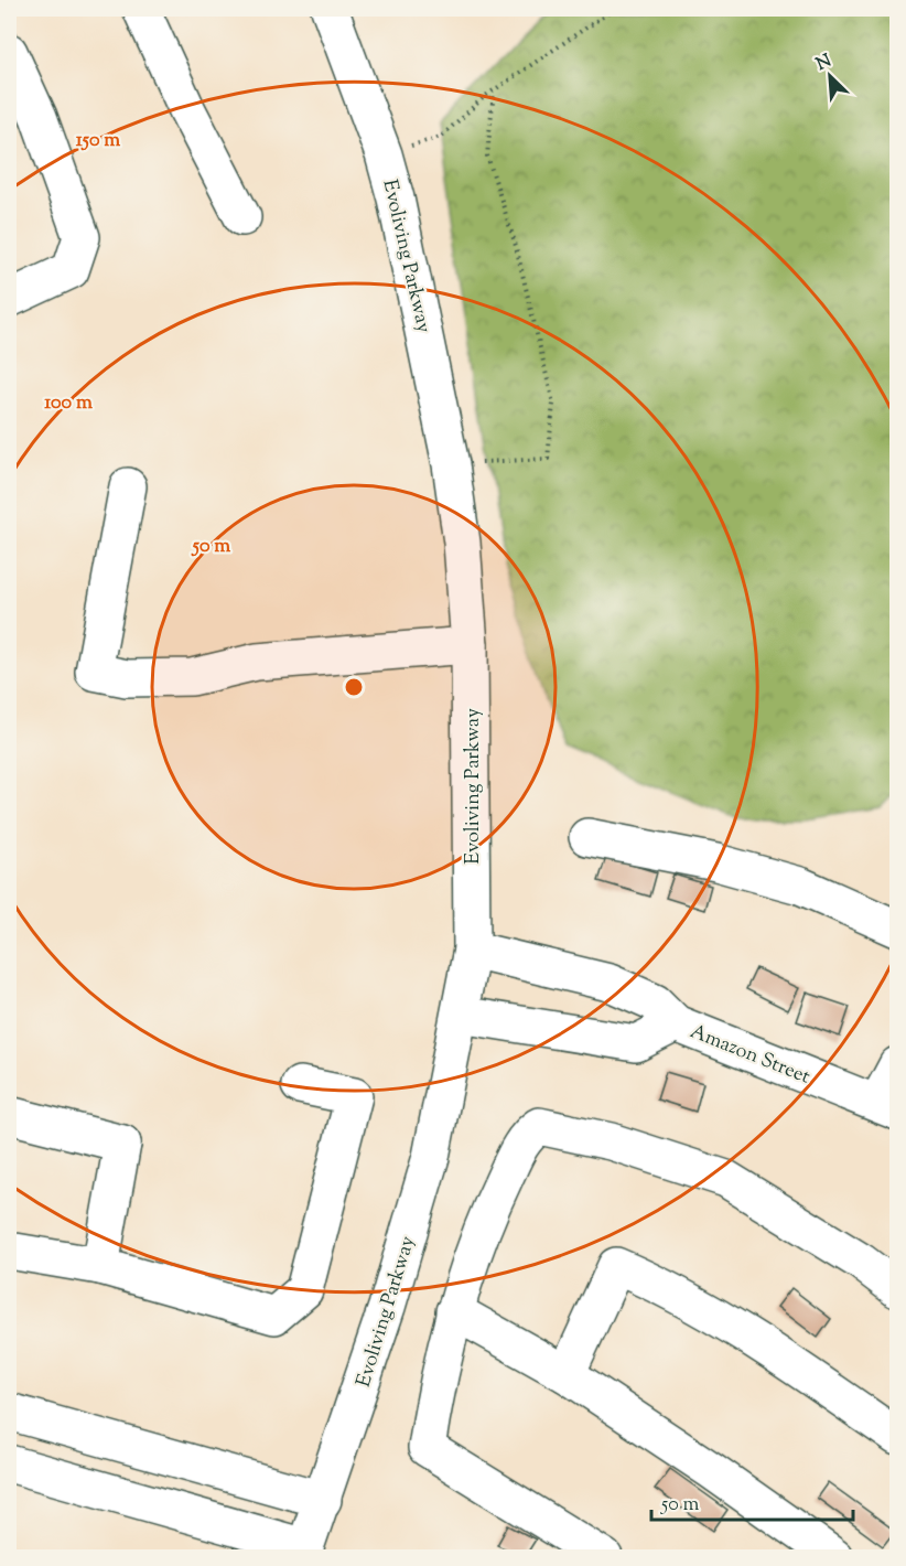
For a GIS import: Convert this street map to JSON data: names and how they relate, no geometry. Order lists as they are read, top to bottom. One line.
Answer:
{"streets":{"street":["Evoliving Parkway","Amazon Street"]},"crossings":[["Evoliving Parkway","Amazon Street"]],"scale_bar":"50 m","north":"top left","rings":["150 m","100 m","50 m"]}
